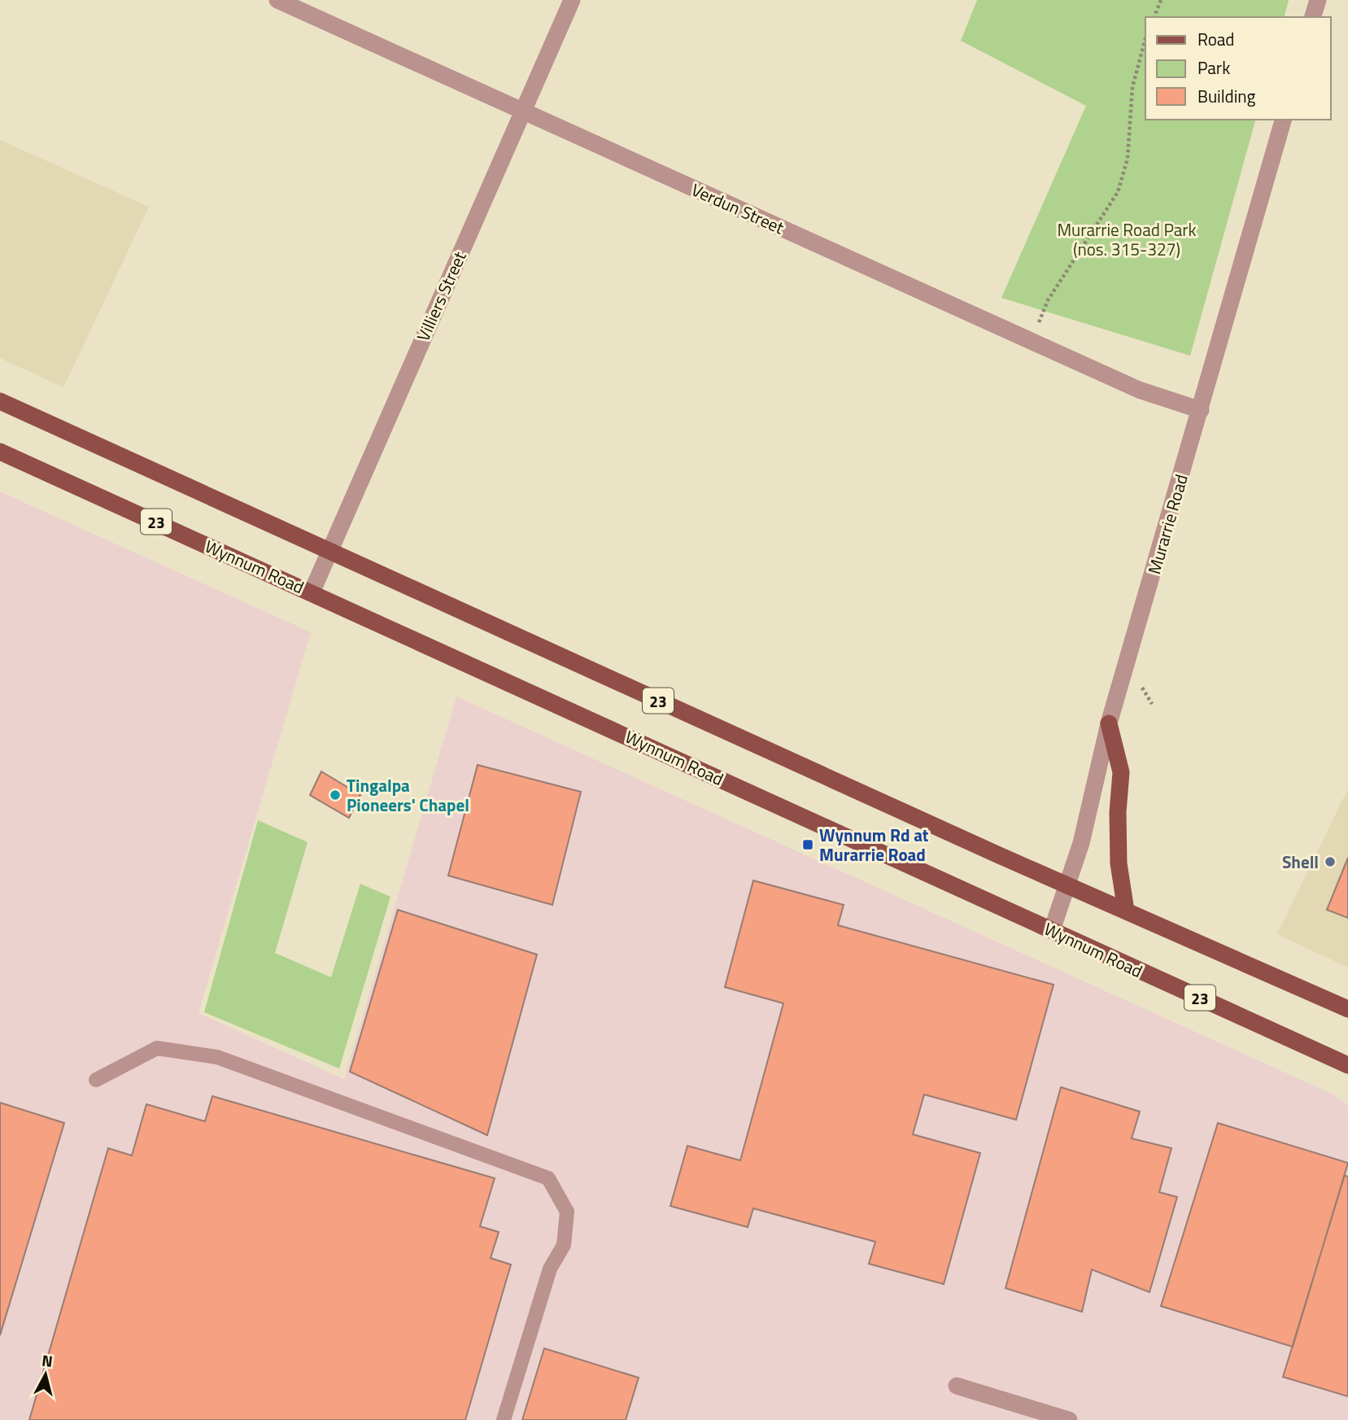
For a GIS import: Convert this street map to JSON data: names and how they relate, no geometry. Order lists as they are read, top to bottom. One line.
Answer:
{"streets":{"main road":["23","Wynnum Road"],"street":["Verdun Street","Villiers Street","Murarrie Road"]},"crossings":[["Verdun Street","Villiers Street"],["Verdun Street","Murarrie Road"],["Villiers Street","23"],["Villiers Street","Wynnum Road"],["23","Murarrie Road"],["Murarrie Road","Wynnum Road"]],"parks":["Murarrie Road Park (nos. 315-327)"],"places":{"other":["Tingalpa Pioneers' Chapel","Shell"],"transit":["Wynnum Rd at Murarrie Road"]},"legend":["Road","Park","Building"],"north":"top"}
